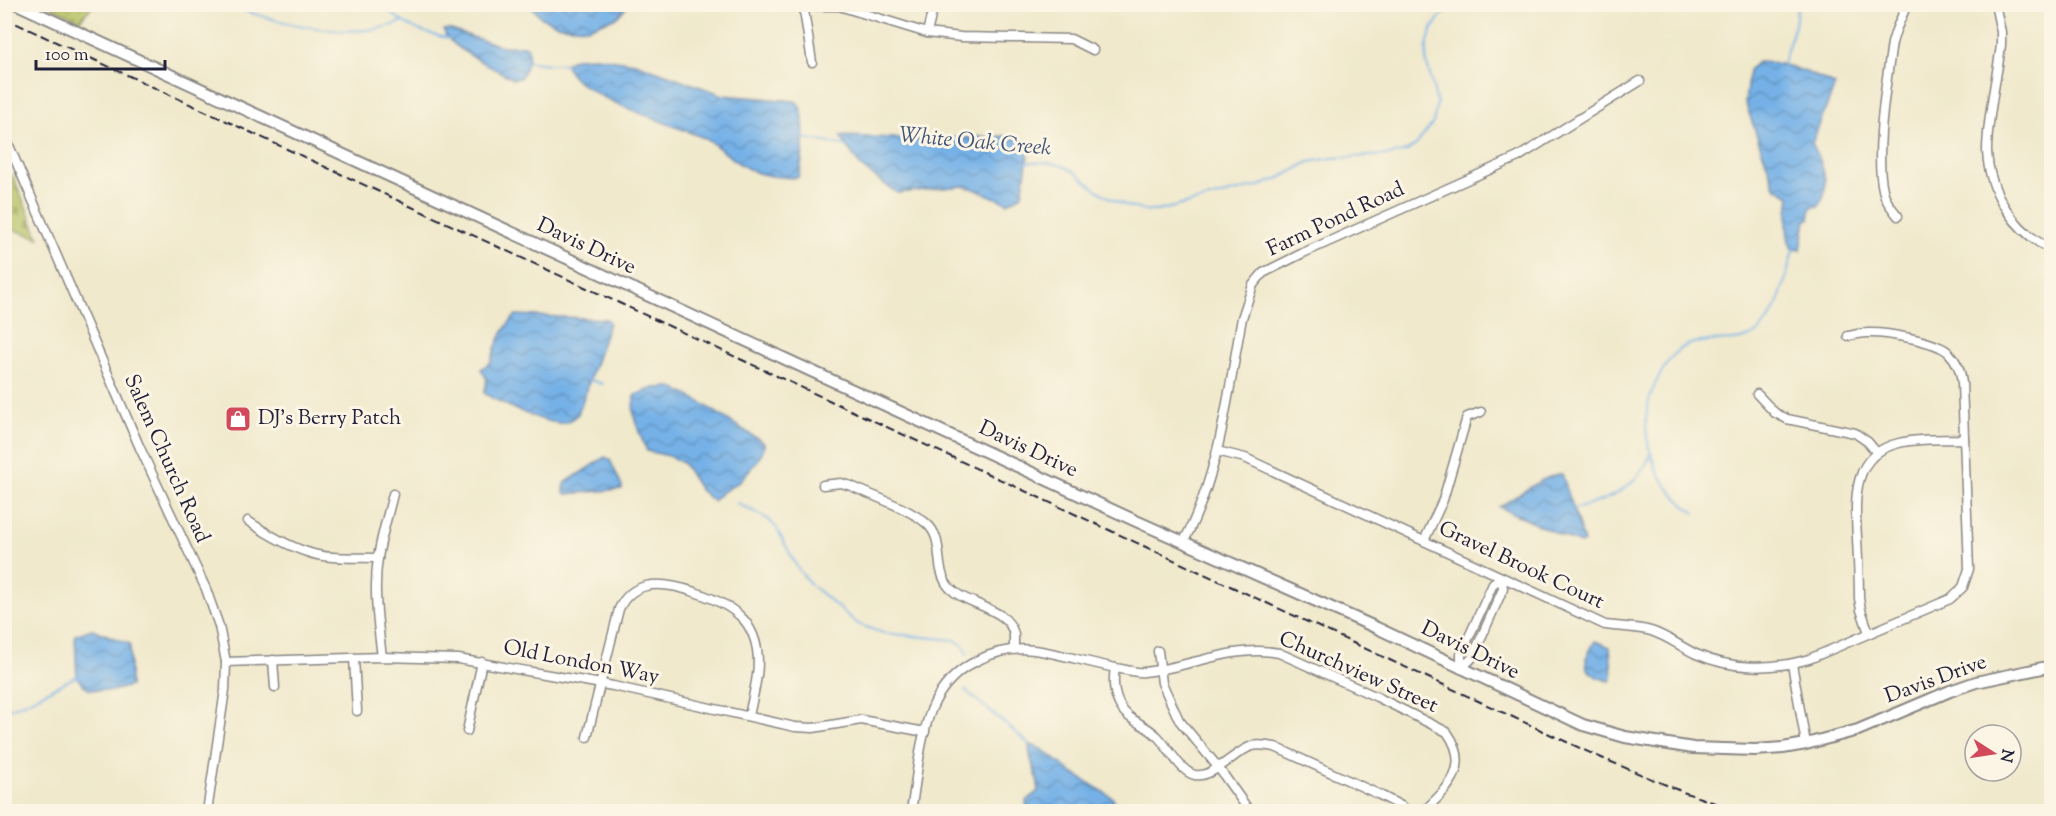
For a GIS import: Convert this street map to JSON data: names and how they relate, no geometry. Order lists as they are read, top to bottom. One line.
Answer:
{"streets":{"main road":["Davis Drive"],"street":["Farm Pond Road","Salem Church Road","Gravel Brook Court","Old London Way","Churchview Street"]},"crossings":[["Farm Pond Road","Davis Drive"],["Farm Pond Road","Gravel Brook Court"],["Salem Church Road","Old London Way"],["Old London Way","Churchview Street"]],"water":["White Oak Creek"],"places":{"shop":["DJ's Berry Patch"]},"scale_bar":"100 m","north":"right"}
